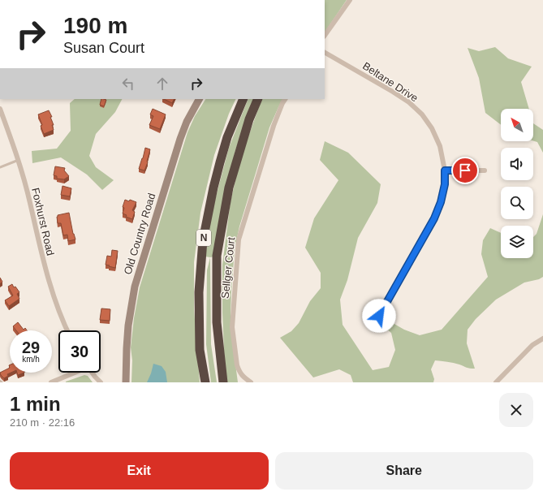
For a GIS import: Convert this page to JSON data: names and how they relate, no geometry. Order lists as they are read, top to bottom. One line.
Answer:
{"streets":{"highway":["N"],"main road":["Old Country Road"],"street":["Beltane Drive","Foxhurst Road","Sellger Court"]},"north":"top left","page":{"turn":["190 m","Susan Court"],"speed":"29 km/h","limit":"30","heading":["1 min","210 m · 22:16"],"buttons":["Exit","Share"]}}
